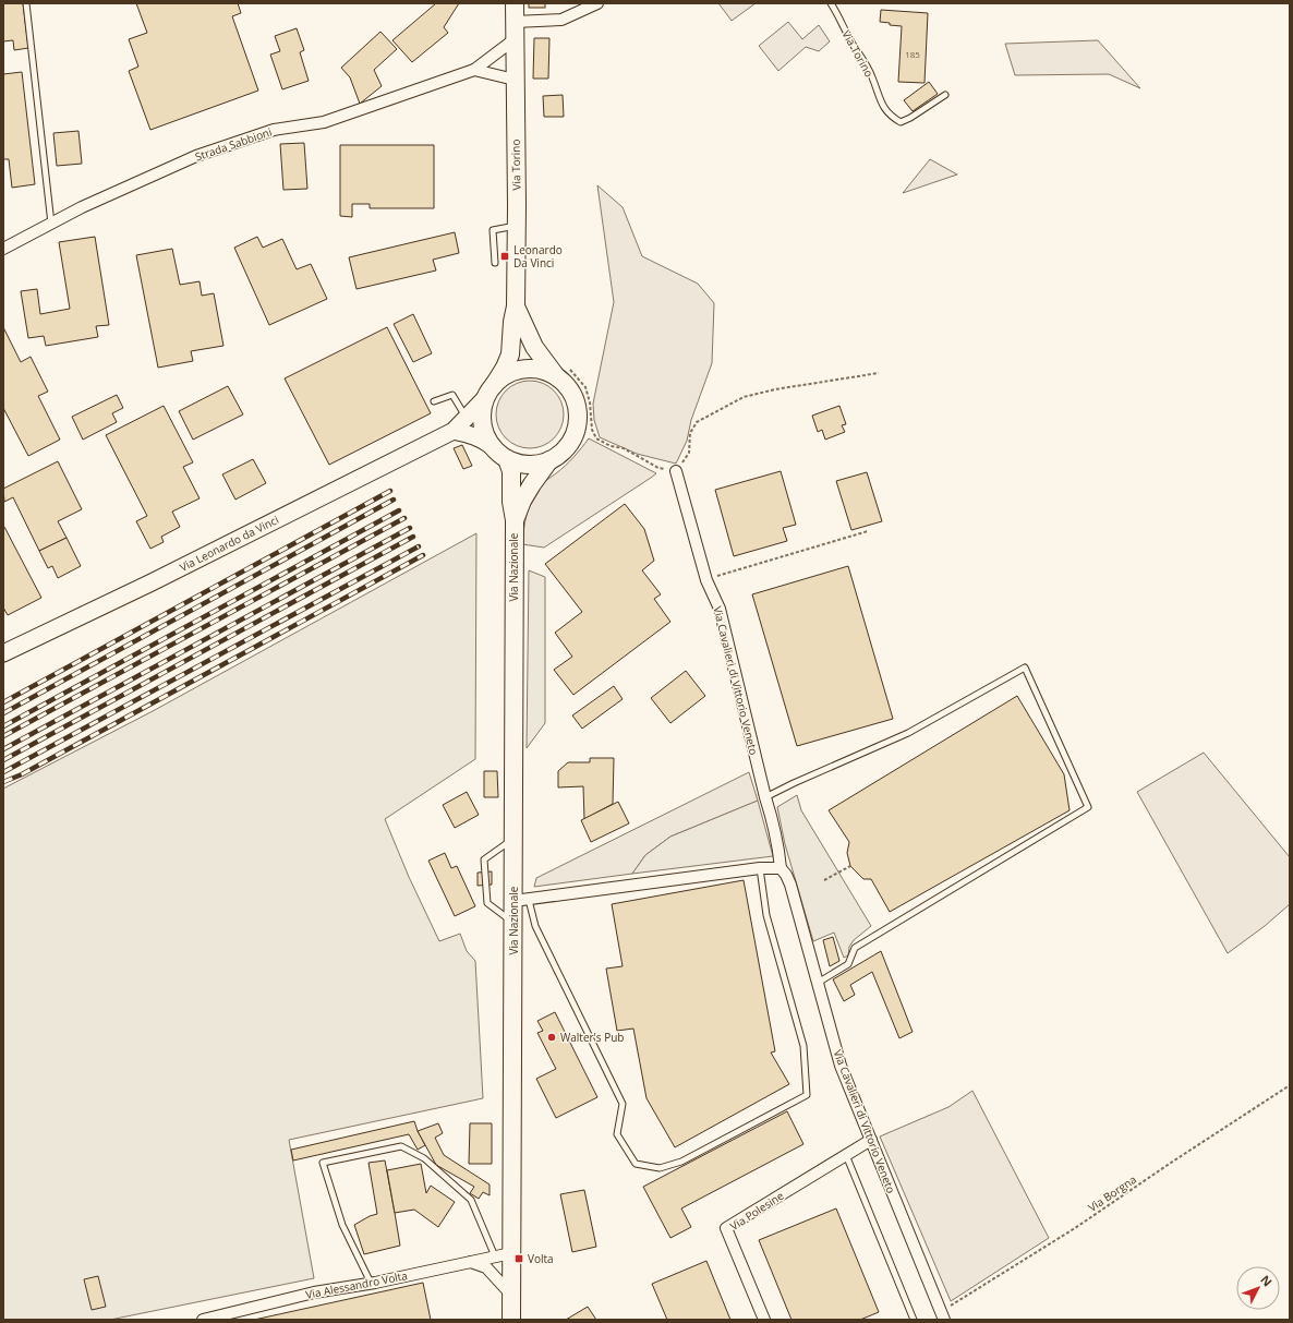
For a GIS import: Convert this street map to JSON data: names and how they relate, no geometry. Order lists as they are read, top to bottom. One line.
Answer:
{"streets":{"main road":["Via Torino","Via Nazionale"],"street":["Strada Sabbioni","Via Leonardo da Vinci","Via Cavalieri di Vittorio Veneto","Via Polesine","Via Alessandro Volta"],"path":["Via Borgna"]},"crossings":[["Via Torino","Strada Sabbioni"],["Via Torino","Via Leonardo da Vinci"],["Via Torino","Via Nazionale"],["Via Leonardo da Vinci","Via Nazionale"],["Via Nazionale","Via Alessandro Volta"],["Via Cavalieri di Vittorio Veneto","Via Borgna"],["Via Cavalieri di Vittorio Veneto","Via Polesine"]],"places":{"transit":["Leonardo Da Vinci","Volta"],"other":["Walter's Pub"]},"house_numbers":["185"],"north":"top right"}
